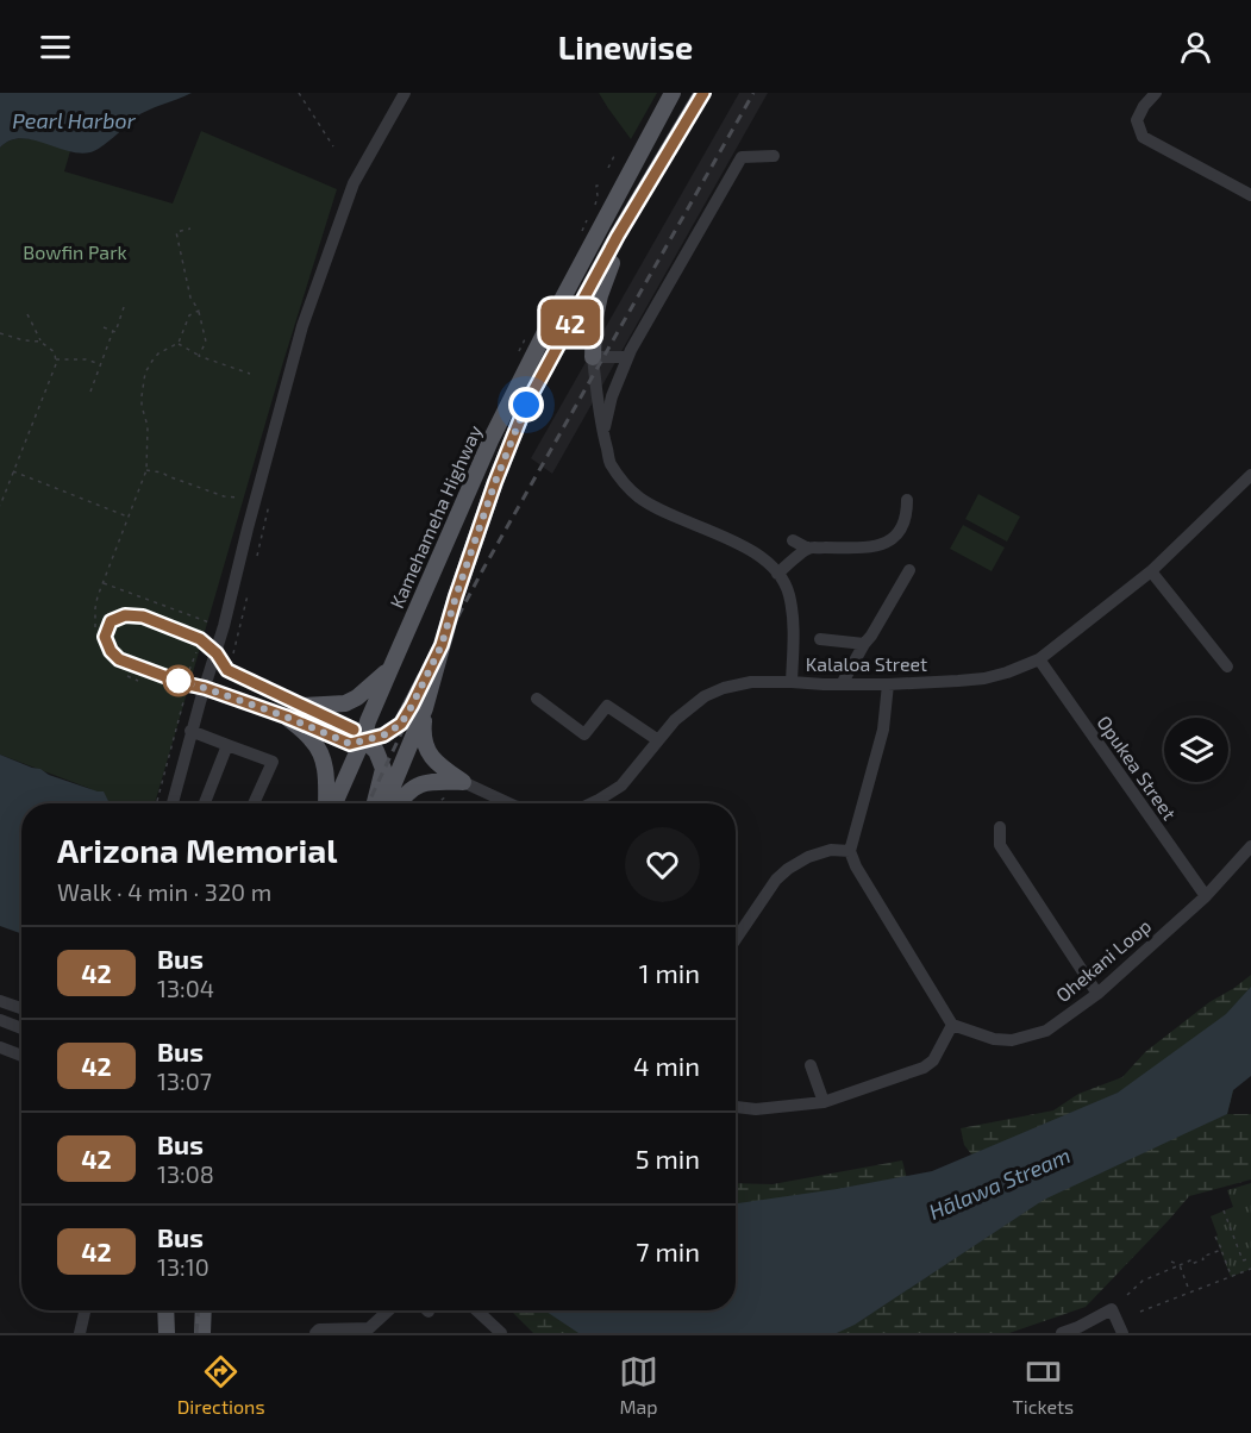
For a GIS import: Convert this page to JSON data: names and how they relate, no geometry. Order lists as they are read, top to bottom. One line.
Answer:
{"streets":{"main road":["Kamehameha Highway"],"street":["Kalaloa Street","Opukea Street","Ohekani Loop"]},"crossings":[["Kalaloa Street","Opukea Street"],["Opukea Street","Ohekani Loop"]],"water":["Pearl Harbor","Hālawa Stream"],"parks":["Bowfin Park"],"lines":["bus line 42"],"page":{"header":"Linewise","on_map":"42","heading":["Arizona Memorial","Walk · 4 min · 320 m"],"list":[{"mark":"42","name":"Bus","note":"13:04","value":"1 min"},{"mark":"42","name":"Bus","note":"13:07","value":"4 min"},{"mark":"42","name":"Bus","note":"13:08","value":"5 min"},{"mark":"42","name":"Bus","note":"13:10","value":"7 min"}],"tabs":["Directions","Map","Tickets"]}}
